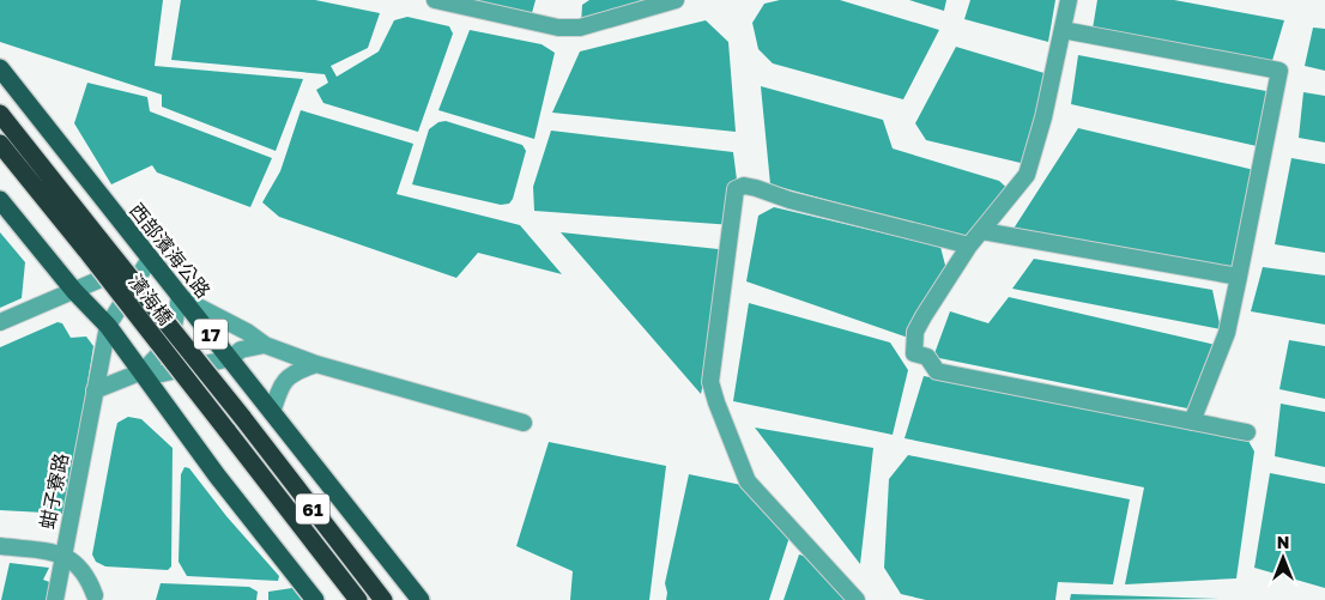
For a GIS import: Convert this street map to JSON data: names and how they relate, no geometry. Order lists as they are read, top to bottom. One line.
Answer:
{"streets":{"highway":["濱海橋","61"],"main road":["西部濱海公路","17"],"street":["蚶子寮路"]},"crossings":[["濱海橋","61"]],"north":"top"}
